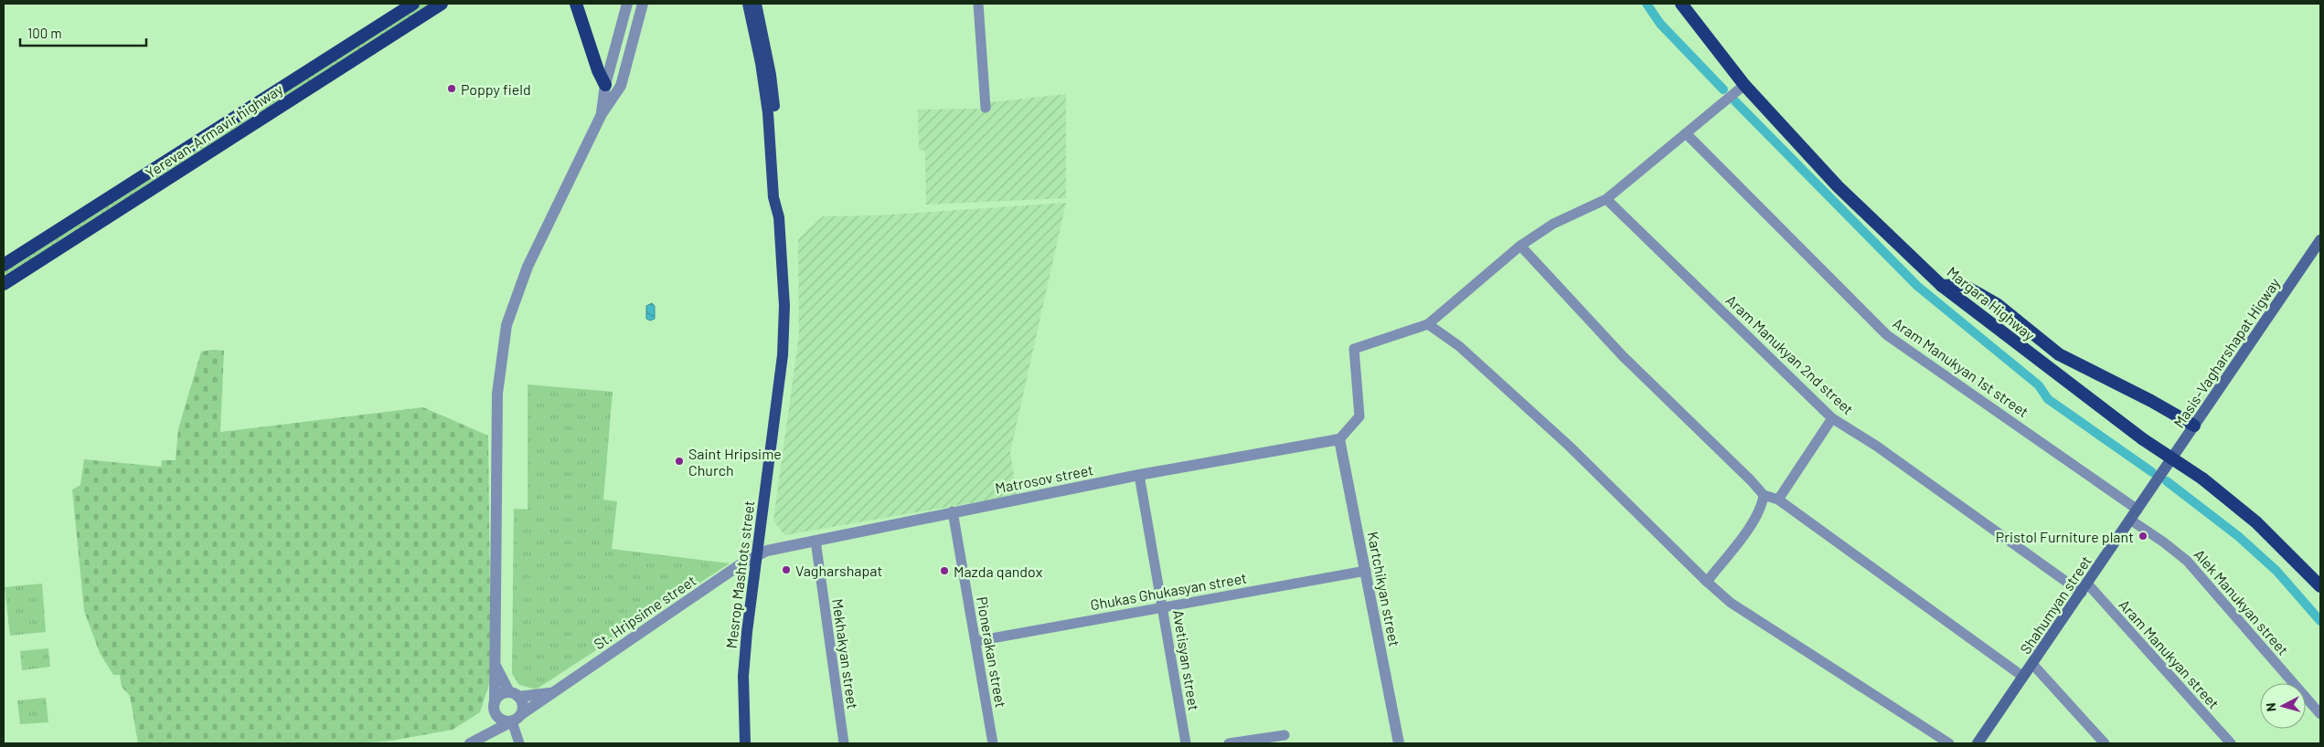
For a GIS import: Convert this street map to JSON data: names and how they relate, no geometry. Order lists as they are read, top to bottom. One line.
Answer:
{"streets":{"highway":["Yerevan-Armavir highway","Margara Highway"],"main road":["Masis-Vagharshapat Higway","Mesrop Mashtots street","Shahumyan street"],"street":["Aram Manukyan 2nd street","Aram Manukyan 1st street","Matrosov street","Kartchikyan street","Ghukas Ghukasyan street","Alek Manukyan street","St. Hripsime street","Pionerakan street","Mekhakyan street","Aram Manukyan street","Avetisyan street"]},"crossings":[["Masis-Vagharshapat Higway","Shahumyan street"],["Aram Manukyan 2nd street","Shahumyan street"],["Aram Manukyan 2nd street","Aram Manukyan street"],["Aram Manukyan 1st street","Shahumyan street"],["Matrosov street","Mesrop Mashtots street"],["Matrosov street","Kartchikyan street"],["Matrosov street","St. Hripsime street"],["Matrosov street","Pionerakan street"],["Matrosov street","Mekhakyan street"],["Matrosov street","Avetisyan street"],["Mesrop Mashtots street","St. Hripsime street"],["Kartchikyan street","Ghukas Ghukasyan street"],["Ghukas Ghukasyan street","Pionerakan street"],["Ghukas Ghukasyan street","Avetisyan street"],["Alek Manukyan street","Shahumyan street"],["Shahumyan street","Aram Manukyan street"]],"places":["Poppy field","Saint Hripsime Church","Pristol Furniture plant","Vagharshapat","Mazda qandox"],"scale_bar":"100 m","north":"left"}
